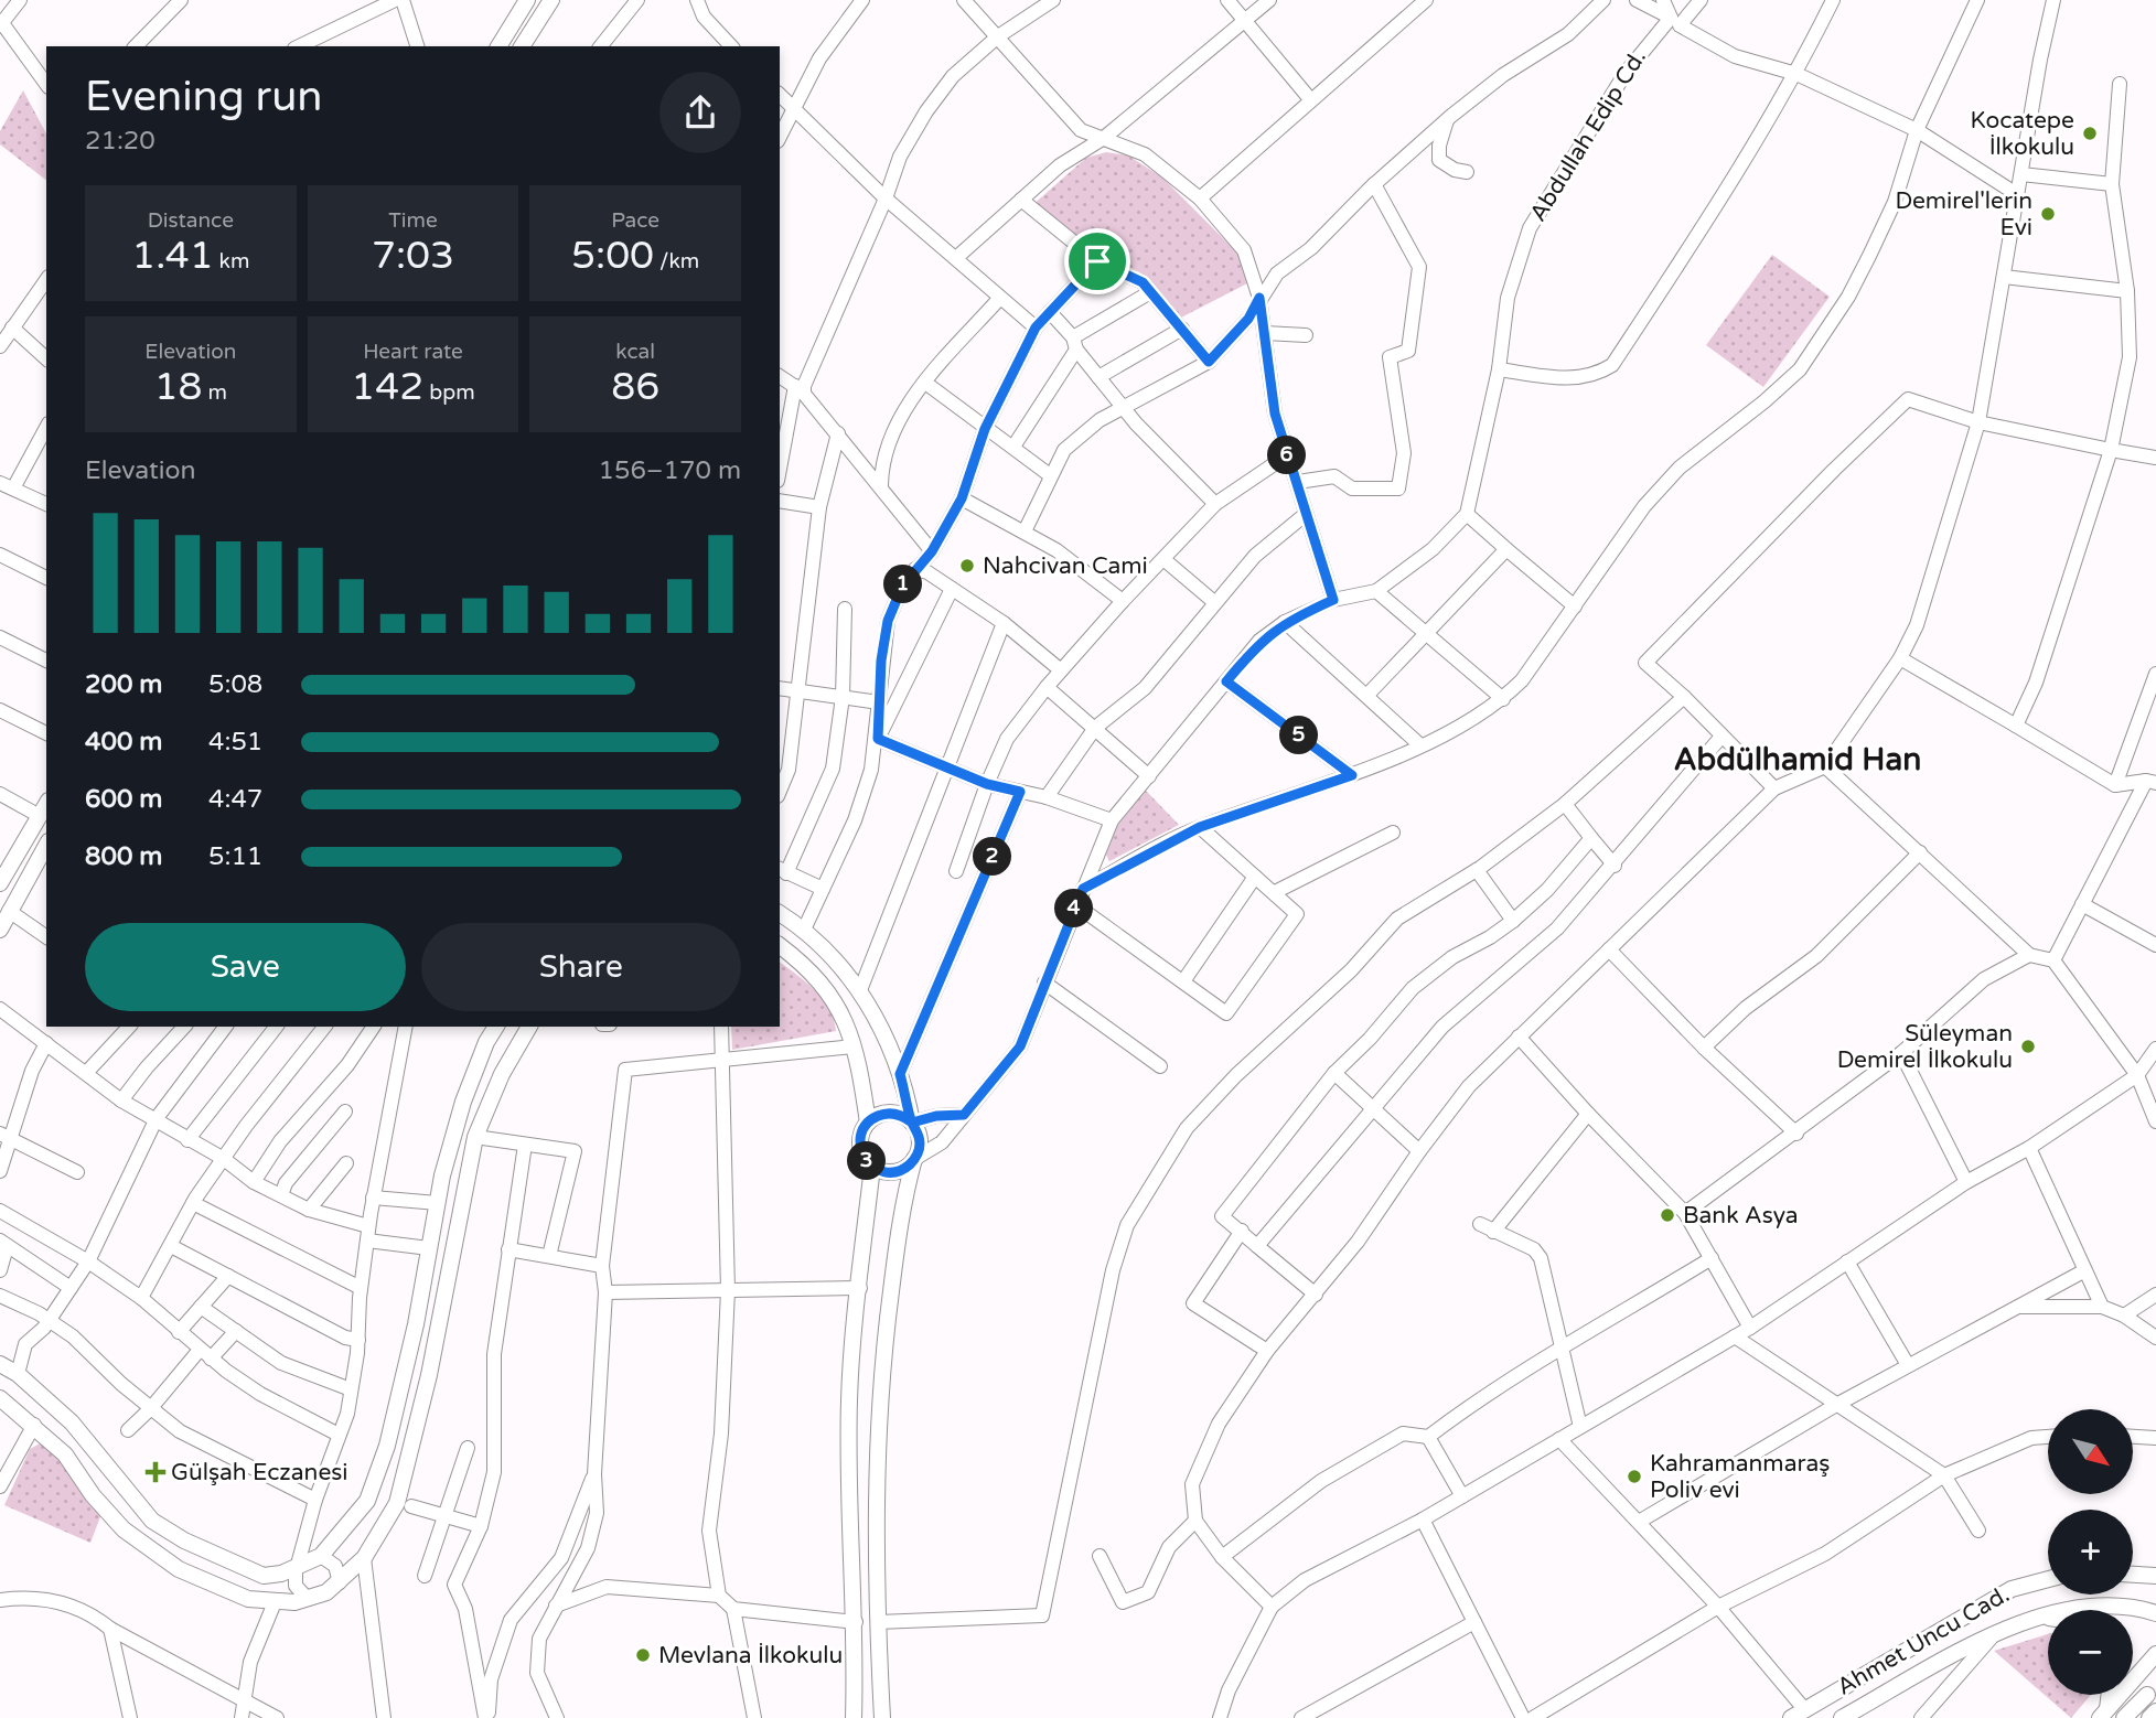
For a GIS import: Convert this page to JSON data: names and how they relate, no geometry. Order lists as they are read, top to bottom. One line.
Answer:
{"streets":{"main road":["Ahmet Uncu Cad."],"street":["Abdullah Edip Cd."]},"districts":["Abdülhamid Han"],"places":{"other":["Kocatepe İlkokulu","Demirel'lerin Evi","Nahcivan Cami","Süleyman Demirel İlkokulu","Bank Asya","Kahramanmaraş Poliv evi","Mevlana İlkokulu"],"health":["Gülşah Eczanesi"]},"north":"bottom right","page":{"heading":["Evening run","21:20"],"stats":[["Distance","1.41 km"],["Time","7:03"],["Pace","5:00 /km"],["Elevation","18 m"],["Heart rate","142 bpm"],["kcal","86"]],"pins":["6","1","5","2","4","3"],"chart":["Elevation","156–170 m"],"list":[{"name":"200 m","note":"5:08"},{"name":"400 m","note":"4:51"},{"name":"600 m","note":"4:47"},{"name":"800 m","note":"5:11"}],"buttons":["Save","Share"],"map_buttons":["+","−"]}}
